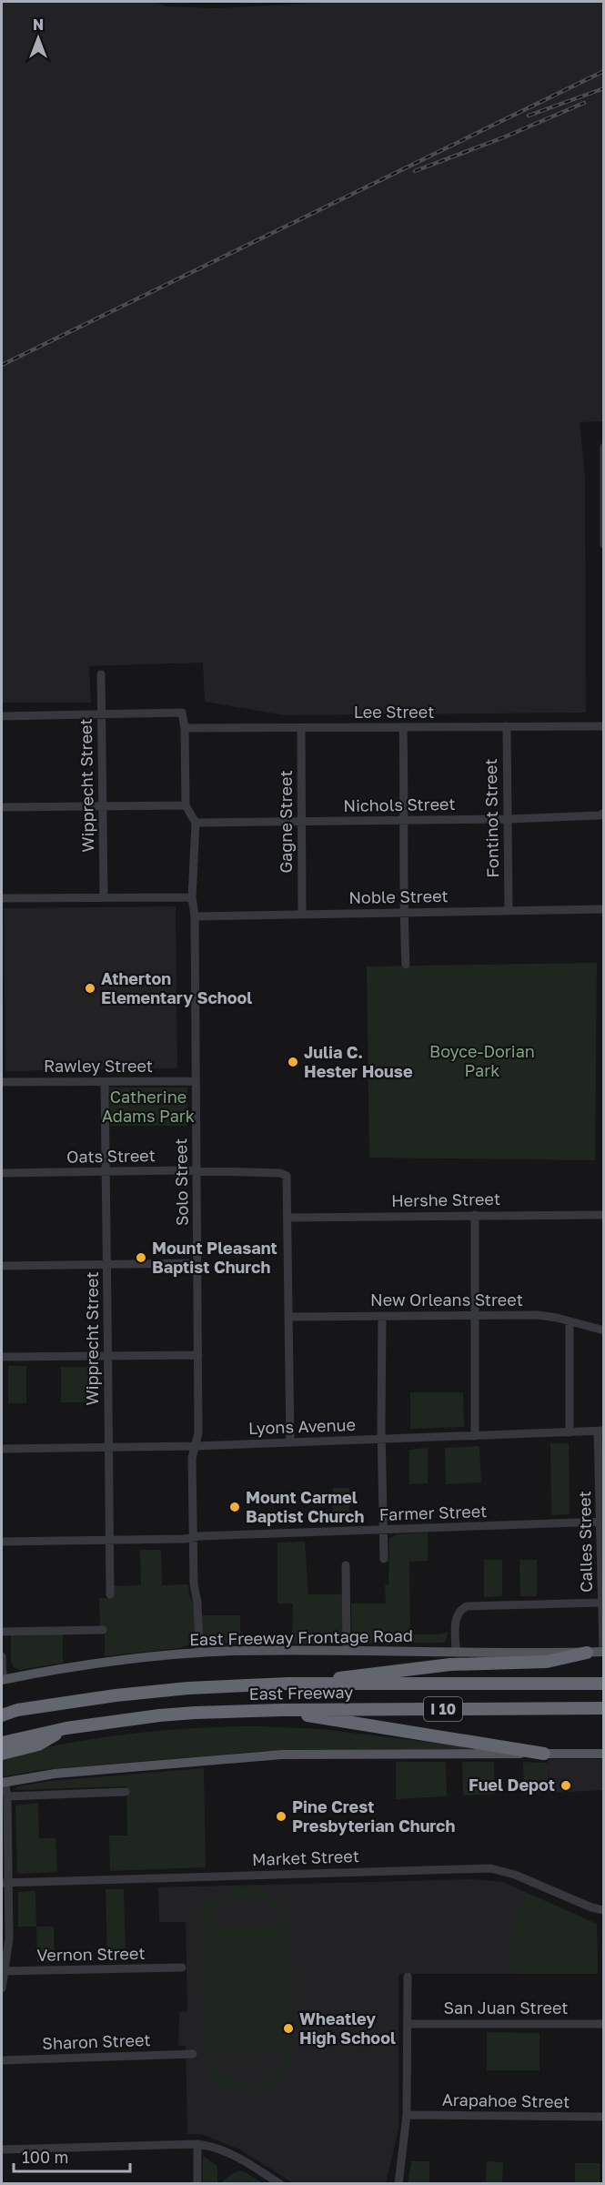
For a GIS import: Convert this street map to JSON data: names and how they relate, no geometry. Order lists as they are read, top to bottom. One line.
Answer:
{"streets":{"highway":["East Freeway","I 10"],"main road":["East Freeway Frontage Road"],"street":["Lee Street","Wipprecht Street","Nichols Street","Fontinot Street","Gagne Street","Noble Street","Rawley Street","Oats Street","Solo Street","Hershe Street","New Orleans Street","Lyons Avenue","Farmer Street","Calles Street","Market Street","Vernon Street","San Juan Street","Sharon Street","Arapahoe Street"]},"crossings":[["Lee Street","Fontinot Street"],["Lee Street","Gagne Street"],["Wipprecht Street","Rawley Street"],["Wipprecht Street","Oats Street"],["Wipprecht Street","Lyons Avenue"],["Wipprecht Street","Farmer Street"],["Nichols Street","Fontinot Street"],["Nichols Street","Gagne Street"],["Nichols Street","Solo Street"],["Fontinot Street","Noble Street"],["Gagne Street","Noble Street"],["Noble Street","Solo Street"],["Rawley Street","Solo Street"],["Oats Street","Solo Street"],["Oats Street","Hershe Street"],["Solo Street","Lyons Avenue"],["Solo Street","Farmer Street"],["Solo Street","East Freeway Frontage Road"],["Lyons Avenue","Calles Street"],["Farmer Street","Calles Street"],["Calles Street","East Freeway Frontage Road"]],"parks":["Boyce-Dorian Park","Catherine Adams Park"],"places":["Atherton Elementary School","Julia C. Hester House","Mount Pleasant Baptist Church","Mount Carmel Baptist Church","Fuel Depot","Pine Crest Presbyterian Church","Wheatley High School"],"scale_bar":"100 m","north":"top"}
